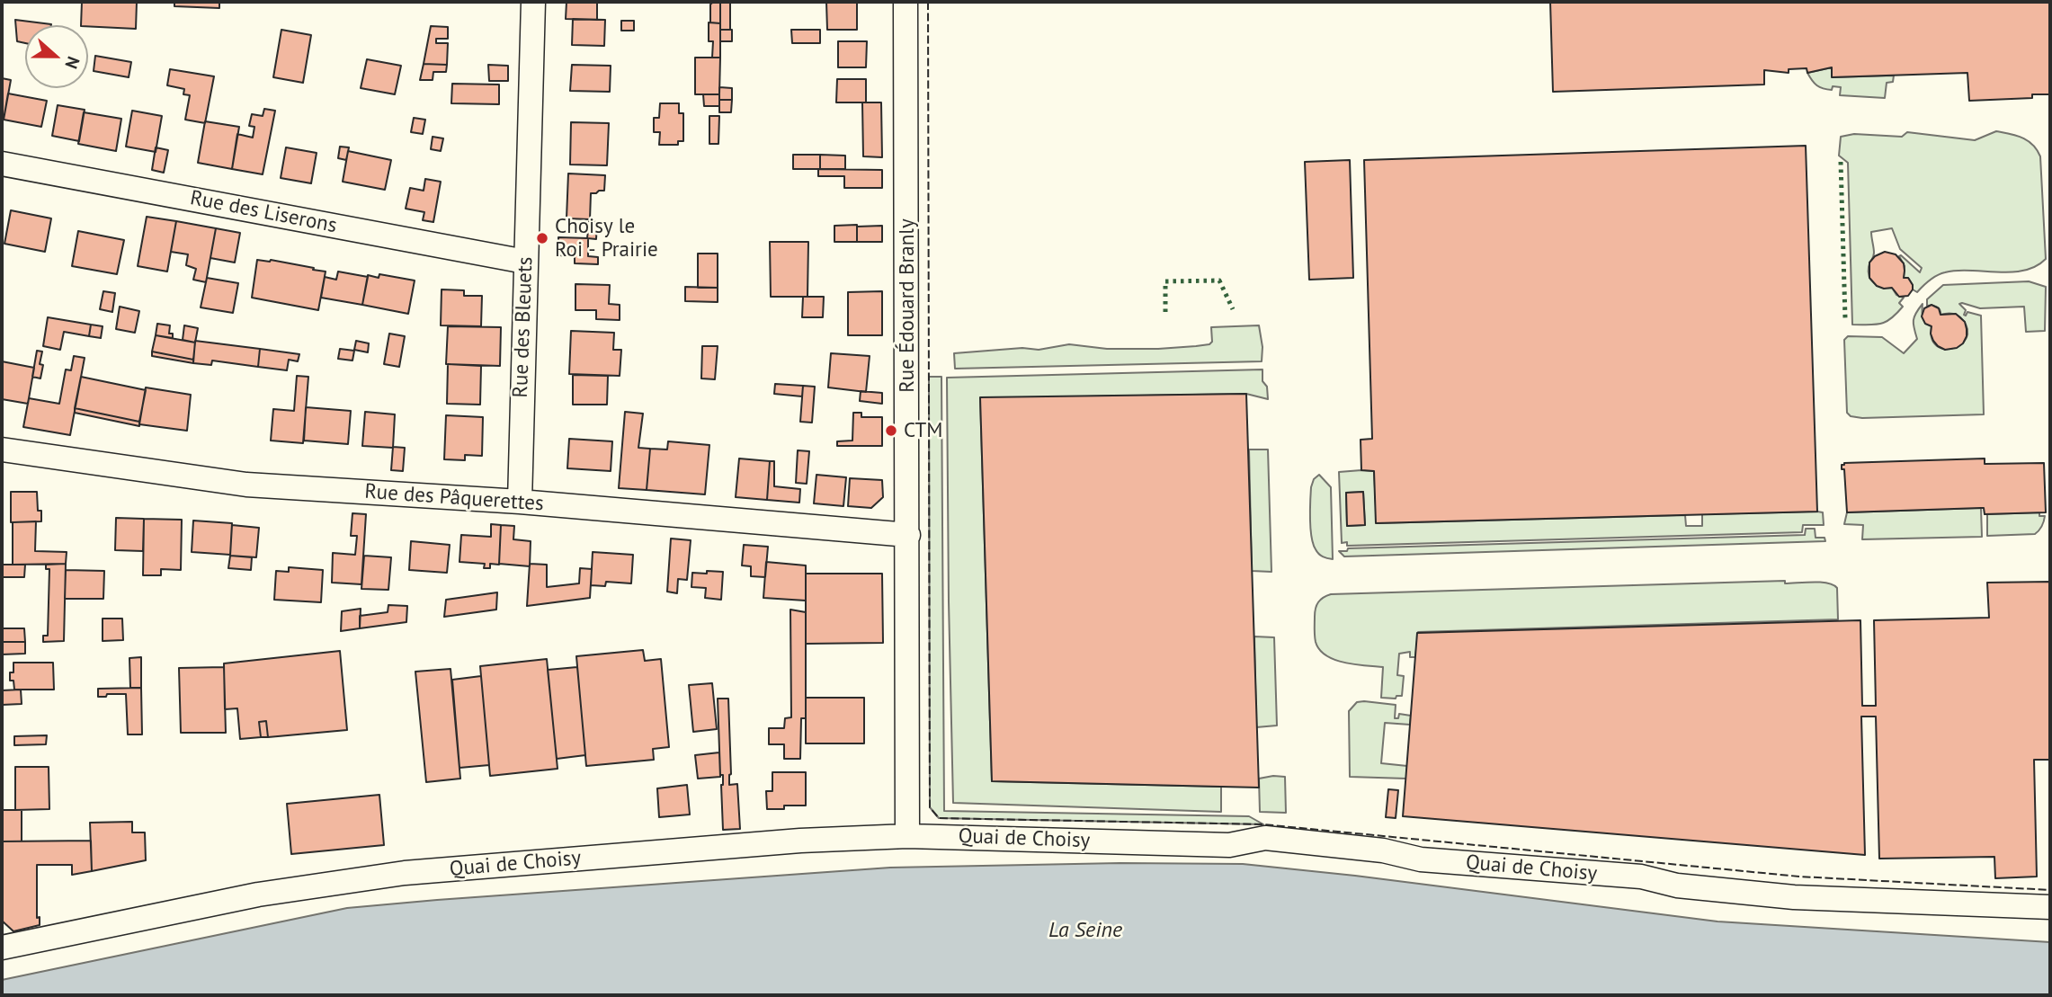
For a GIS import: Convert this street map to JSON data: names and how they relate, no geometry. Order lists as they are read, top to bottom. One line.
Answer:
{"streets":{"street":["Rue des Liserons","Rue Édouard Branly","Rue des Bleuets","Rue des Pâquerettes","Quai de Choisy"]},"crossings":[["Rue des Liserons","Rue des Bleuets"],["Rue Édouard Branly","Rue des Pâquerettes"],["Rue Édouard Branly","Quai de Choisy"],["Rue des Bleuets","Rue des Pâquerettes"]],"water":["La Seine"],"places":["Choisy le Roi - Prairie","CTM"],"north":"right"}
